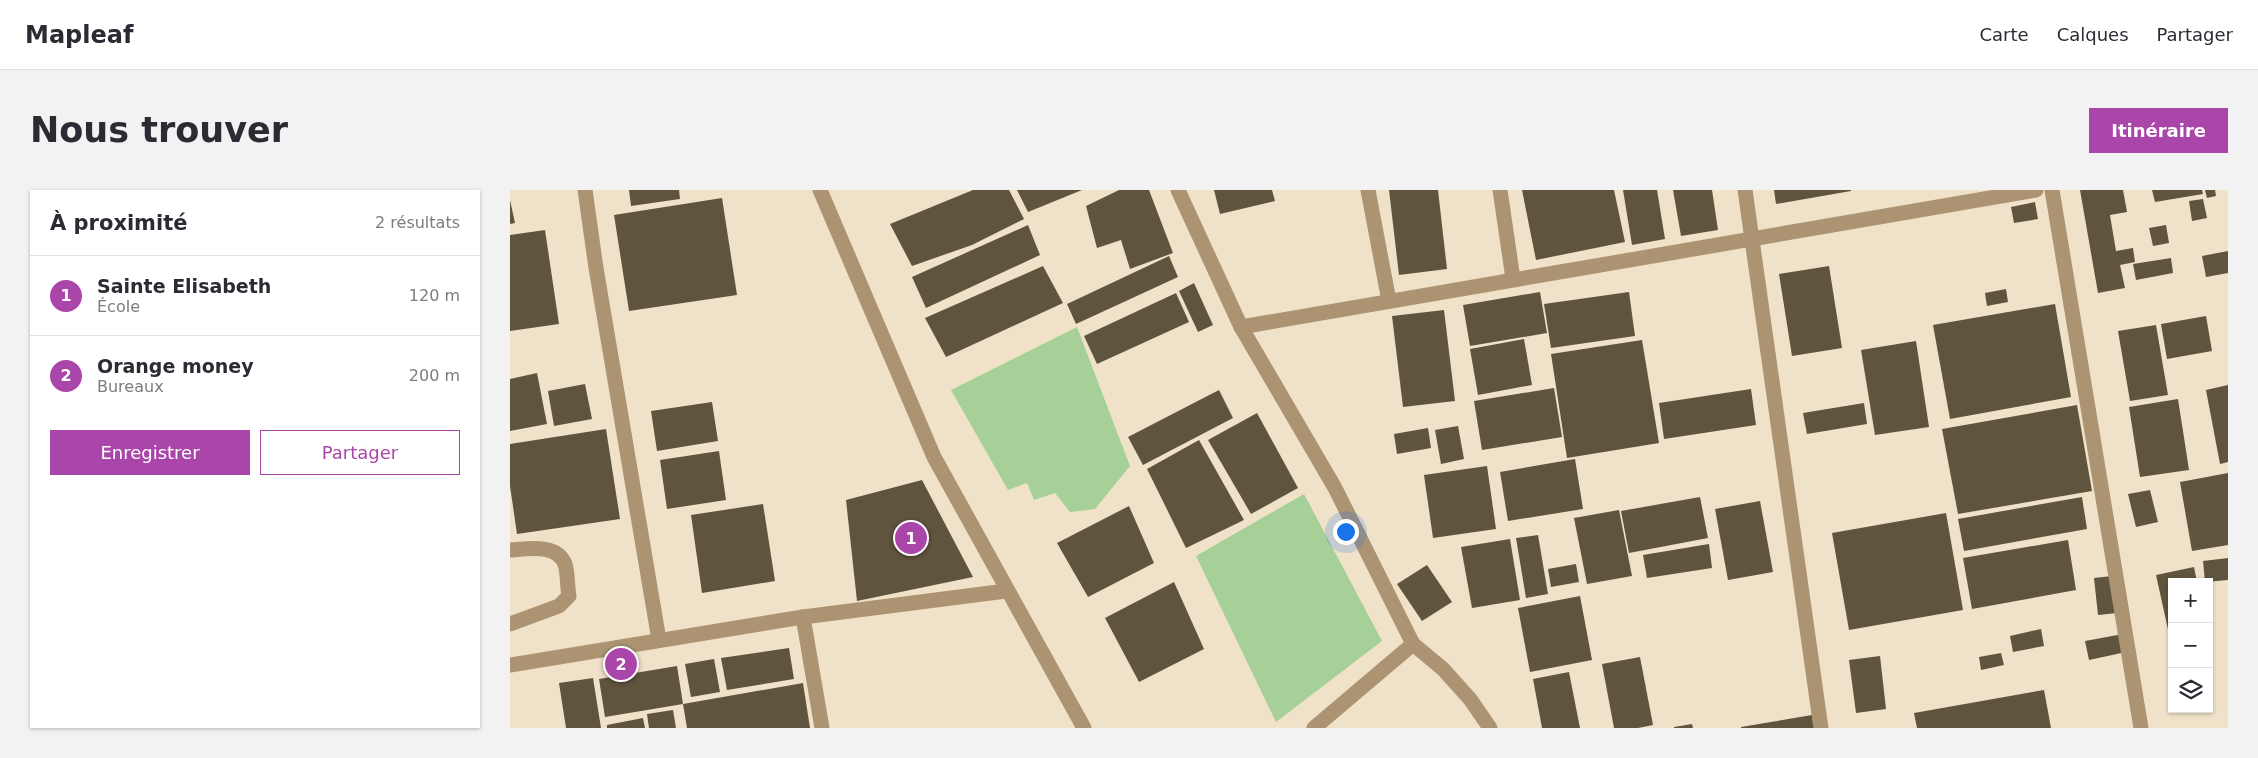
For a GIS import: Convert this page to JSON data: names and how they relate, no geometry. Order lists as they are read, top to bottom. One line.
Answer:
{"page":{"header":"Mapleaf","nav":["Carte","Calques","Partager"],"buttons":["Itinéraire",["Enregistrer","Partager"]],"title":"Nous trouver","heading":["À proximité","2 résultats"],"list":[{"mark":"1","name":"Sainte Elisabeth","note":"École","value":"120 m"},{"mark":"2","name":"Orange money","note":"Bureaux","value":"200 m"}],"pins":["1","2"],"map_buttons":["+","−"]}}
